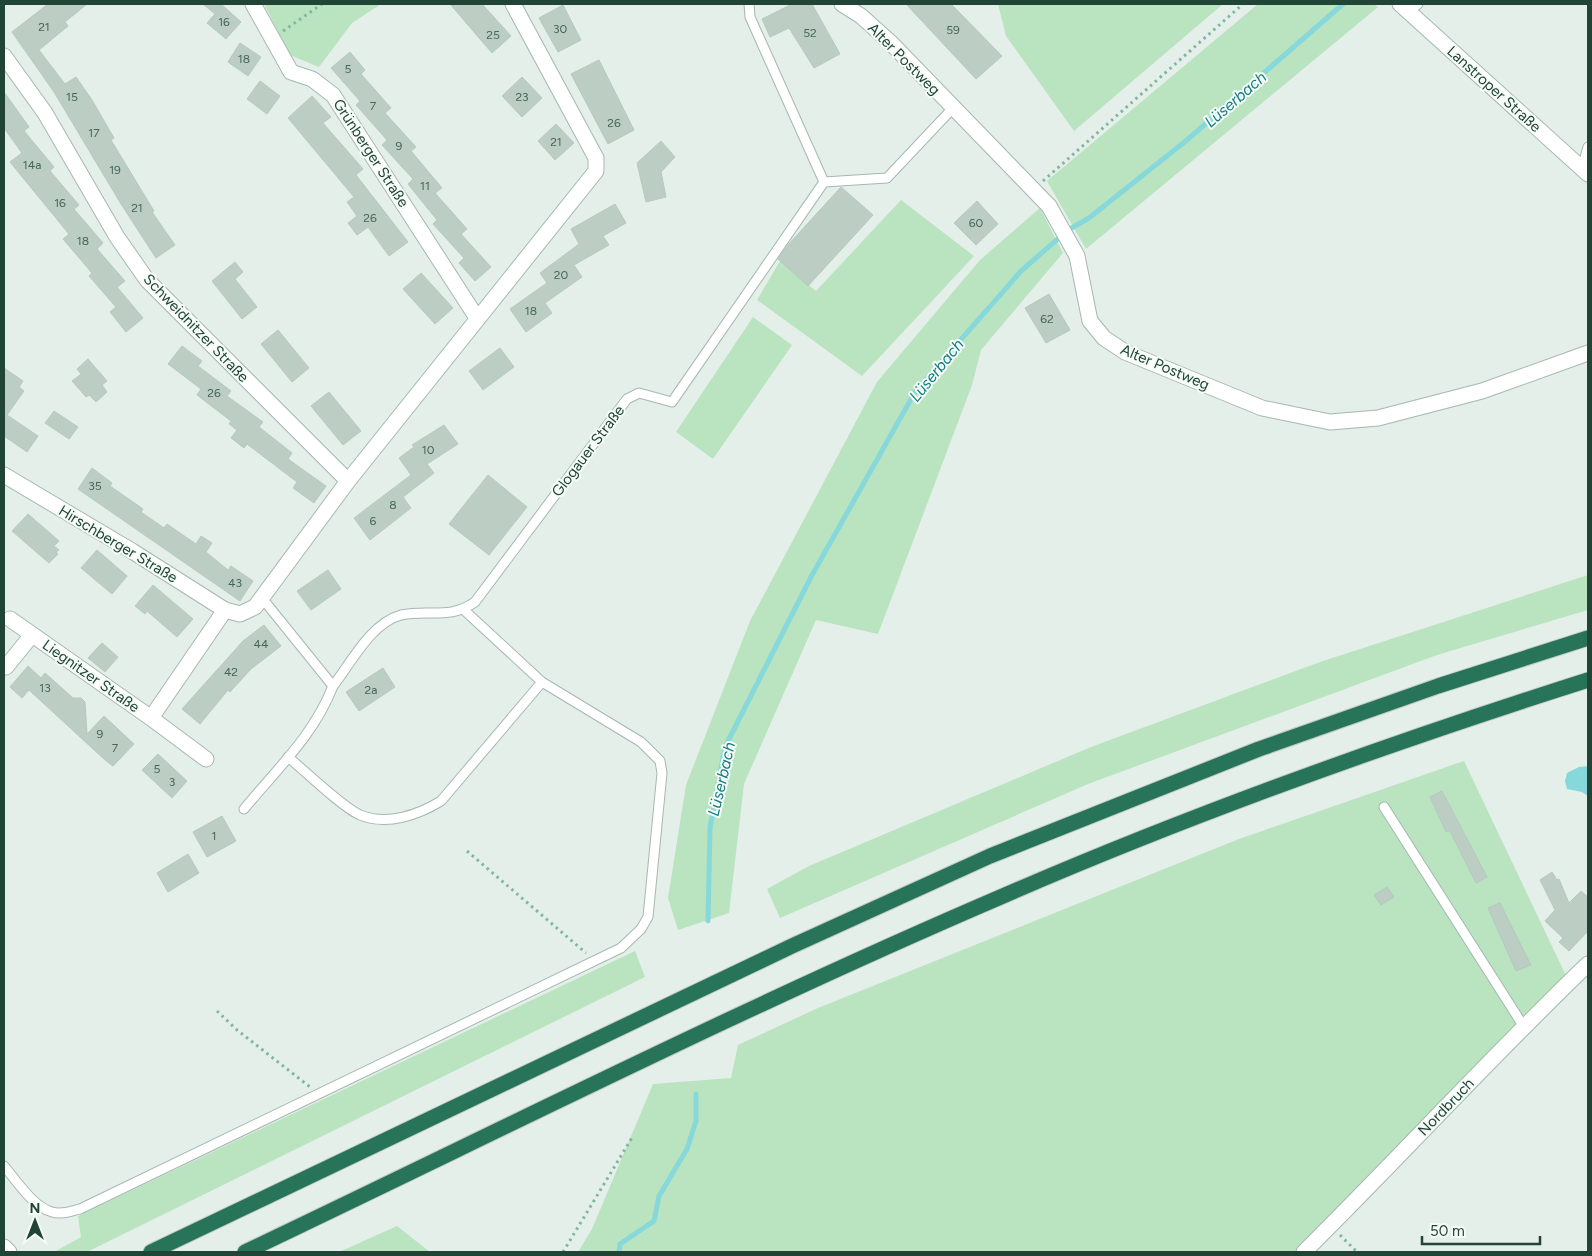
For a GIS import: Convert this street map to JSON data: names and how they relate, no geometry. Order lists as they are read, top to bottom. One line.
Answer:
{"streets":{"street":["Alter Postweg","Lanstroper Straße","Grünberger Straße","Schweidnitzer Straße","Hirschberger Straße","Liegnitzer Straße","Nordbruch"],"lane":["Glogauer Straße"]},"crossings":[["Hirschberger Straße","Liegnitzer Straße"]],"water":["Lüserbach"],"house_numbers":["16","21","30","59","52","25","18","5","15","23","7","26","17","21","9","14a","19","11","16","21","26","60","18","20","18","62","26","10","35","8","6","43","44","42","13","2a","9","7","5","3","1"],"scale_bar":"50 m","north":"top"}
